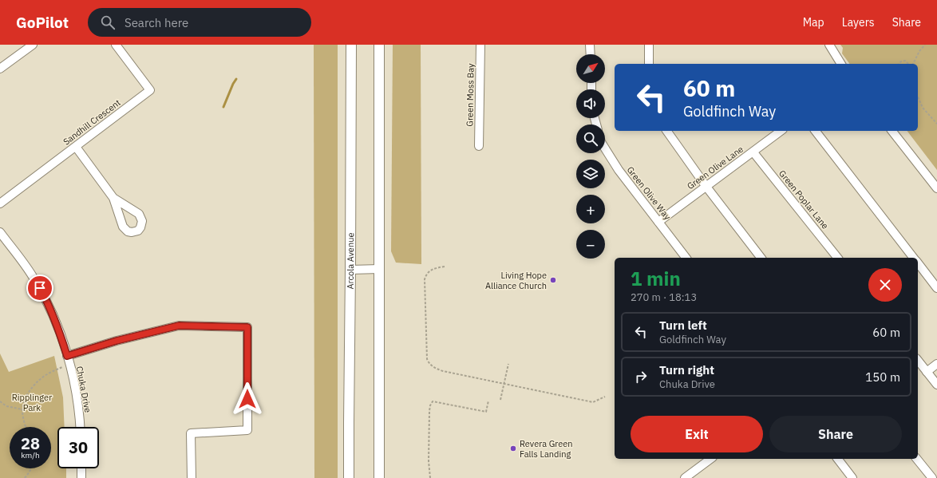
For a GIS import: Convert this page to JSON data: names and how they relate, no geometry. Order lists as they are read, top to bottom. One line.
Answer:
{"streets":{"main road":["Arcola Avenue"],"street":["Green Moss Bay","Sandhill Crescent","Green Olive Lane","Green Olive Way","Green Poplar Lane","Chuka Drive"]},"crossings":[["Green Olive Lane","Green Olive Way"],["Green Olive Lane","Green Poplar Lane"]],"parks":["Ripplinger Park"],"places":["Living Hope Alliance Church","Revera Green Falls Landing"],"north":"top right","page":{"header":"GoPilot","search":"Search here","nav":["Map","Layers","Share"],"map_buttons":["+","−"],"turn":["60 m","Goldfinch Way"],"heading":["1 min","270 m · 18:13"],"list":[{"name":"Turn left","note":"Goldfinch Way","value":"60 m"},{"name":"Turn right","note":"Chuka Drive","value":"150 m"}],"buttons":["Exit","Share"],"speed":"28 km/h","limit":"30"}}
